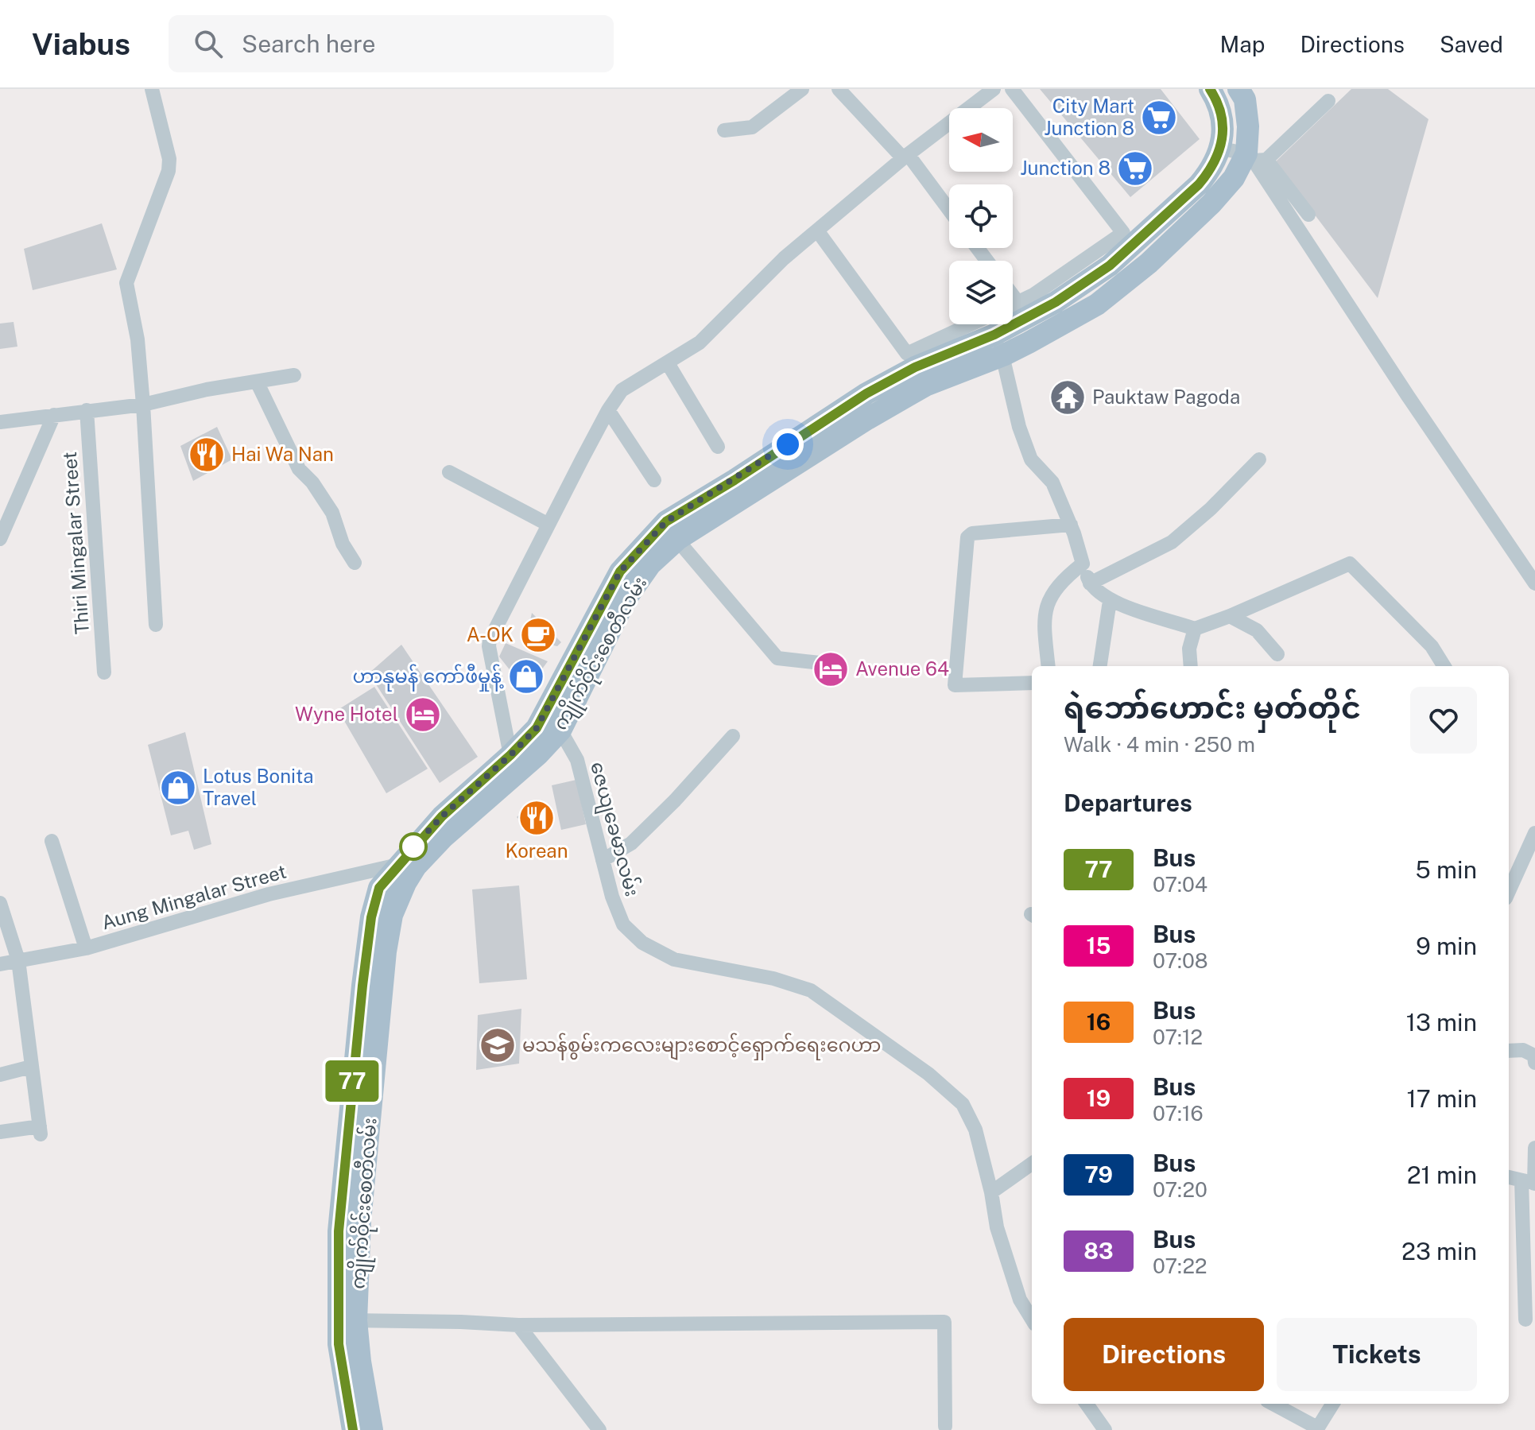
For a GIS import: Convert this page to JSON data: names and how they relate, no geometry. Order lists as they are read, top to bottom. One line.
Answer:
{"streets":{"main road":["ကျိုက်ဝိုင်းစေတီလမ်း"],"street":["Thiri Mingalar Street","ဇေယျခေမာလမ်း","Aung Mingalar Street"]},"crossings":[["ကျိုက်ဝိုင်းစေတီလမ်း","ဇေယျခေမာလမ်း"],["ကျိုက်ဝိုင်းစေတီလမ်း","Aung Mingalar Street"]],"places":{"supermarket":["City Mart Junction 8","Junction 8"],"temple":["Pauktaw Pagoda"],"restaurant":["Hai Wa Nan","Korean"],"cafe":["A-OK"],"hotel":["Avenue 64","Wyne Hotel"],"shop":["ဟာနုမန် ကော်ဖီမှုန့်","Lotus Bonita Travel"],"school or university":["မသန်စွမ်းကလေးများစောင့်ရှောက်ရေးဂေဟာ"]},"lines":["bus line 77"],"north":"left","page":{"header":"Viabus","search":"Search here","nav":["Map","Directions","Saved"],"on_map":"77","heading":[["ရဲဘော်ဟောင်း မှတ်တိုင်","Walk · 4 min · 250 m"],"Departures"],"list":[{"mark":"77","name":"Bus","note":"07:04","value":"5 min"},{"mark":"15","name":"Bus","note":"07:08","value":"9 min"},{"mark":"16","name":"Bus","note":"07:12","value":"13 min"},{"mark":"19","name":"Bus","note":"07:16","value":"17 min"},{"mark":"79","name":"Bus","note":"07:20","value":"21 min"},{"mark":"83","name":"Bus","note":"07:22","value":"23 min"}],"buttons":["Directions","Tickets"]}}
